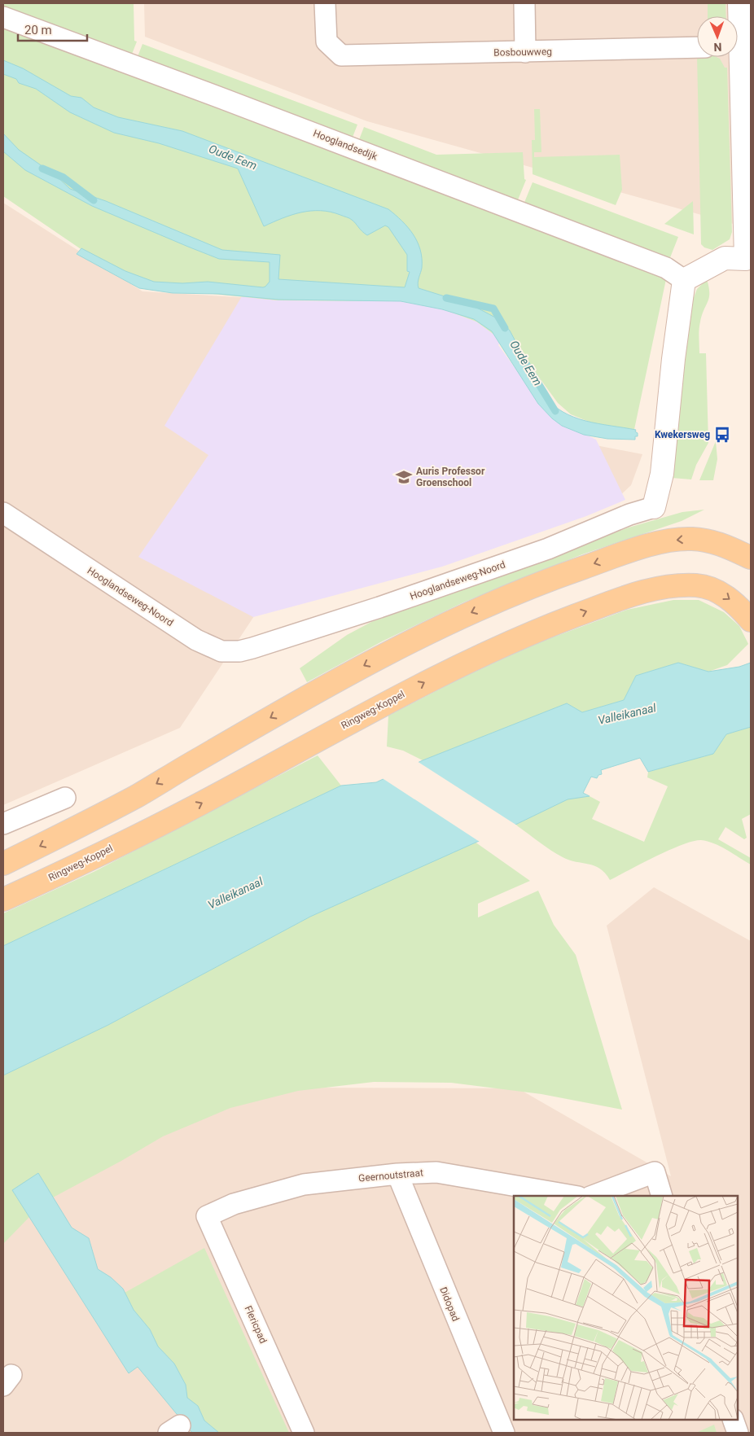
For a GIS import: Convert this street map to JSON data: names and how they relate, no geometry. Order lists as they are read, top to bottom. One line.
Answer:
{"streets":{"main road":["Ringweg-Koppel"],"street":["Bosbouwweg","Hooglandsedijk","Hooglandseweg-Noord","Geernoutstraat","Didopad","Flericpad"]},"crossings":[["Hooglandsedijk","Hooglandseweg-Noord"],["Geernoutstraat","Didopad"],["Geernoutstraat","Flericpad"]],"water":["Oude Eem","Valleikanaal"],"places":{"bus stop":["Kwekersweg"],"school or university":["Auris Professor Groenschool"]},"scale_bar":"20 m","north":"bottom"}
